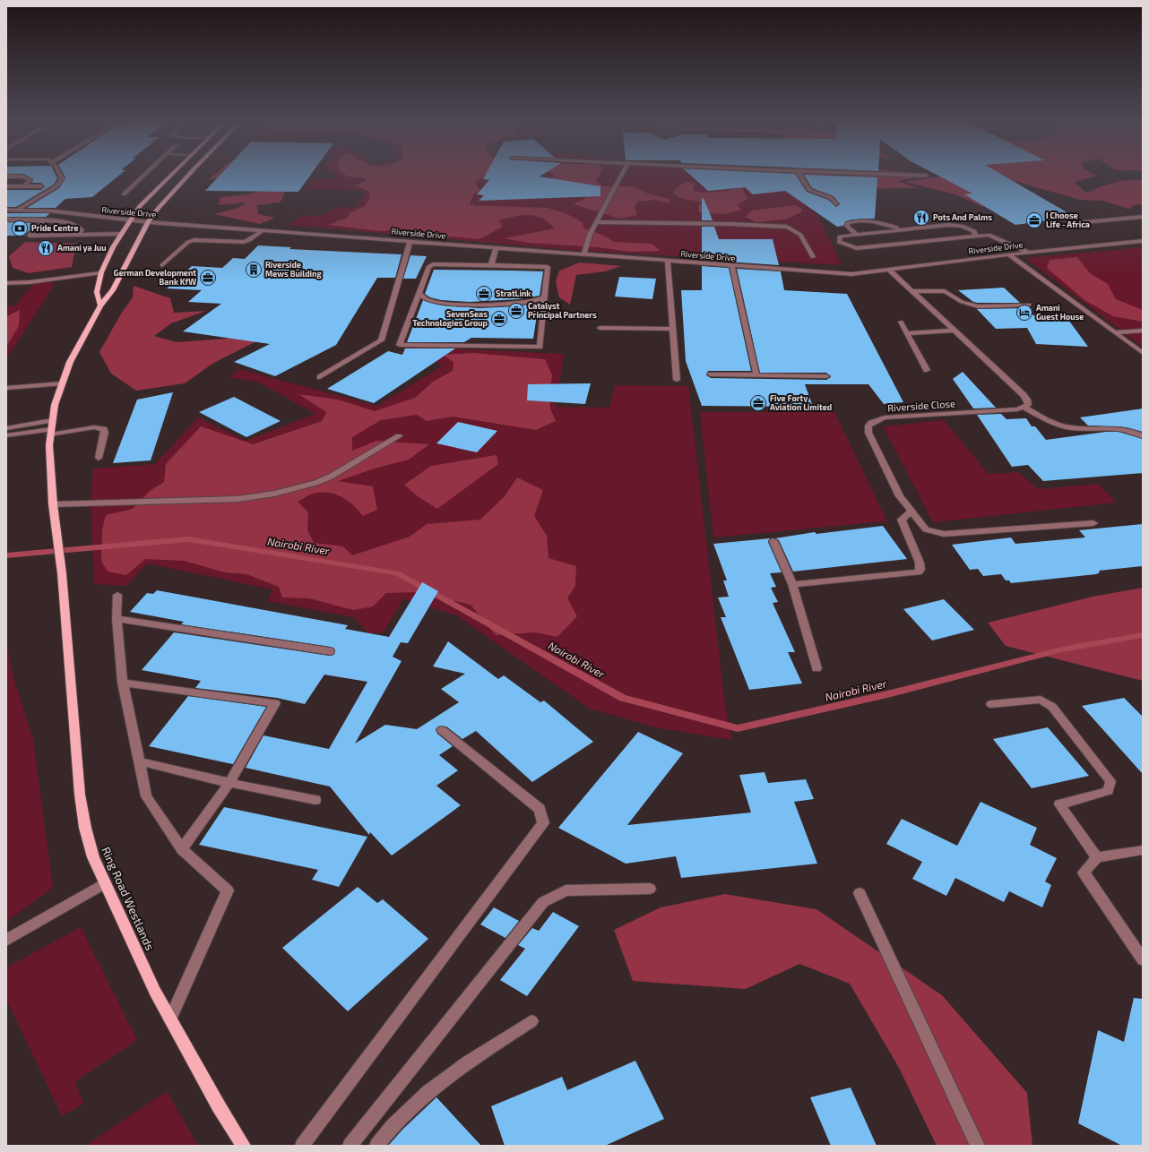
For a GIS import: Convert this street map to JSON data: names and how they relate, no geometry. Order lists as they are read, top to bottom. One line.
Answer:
{"streets":{"main road":["Ring Road Westlands"],"street":["Riverside Drive","Riverside Close"]},"water":["Nairobi River"],"places":{"restaurant":["Pots And Palms","Amani ya Juu"],"office":["I Choose Life - Africa","German Development Bank KfW","StratLink","Catalyst Principal Partners","SevenSeas Technologies Group","Five Forty Aviation Limited"],"bank":["Pride Centre"],"building":["Riverside Mews Building"],"hotel":["Amani Guest House"]}}
